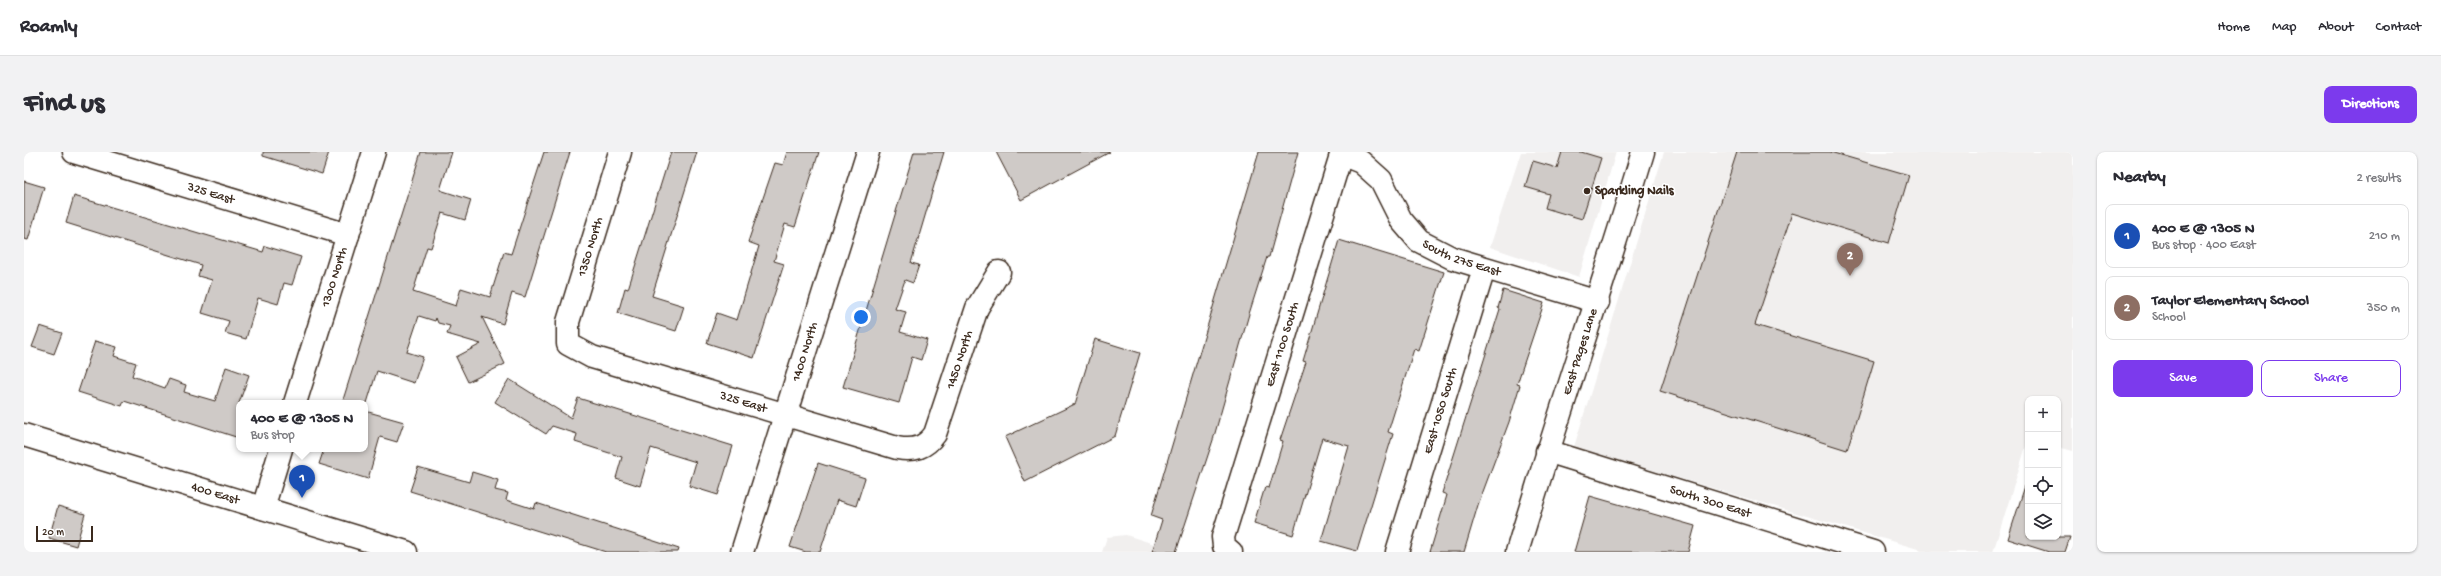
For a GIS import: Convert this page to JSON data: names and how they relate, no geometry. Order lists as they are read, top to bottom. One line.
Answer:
{"streets":{"street":["325 East","1350 North","South 275 East","1300 North","East 1100 South","1400 North","East Pages Lane","1450 North","East 1050 South","400 East","South 300 East"]},"crossings":[["325 East","1350 North"],["325 East","1300 North"],["325 East","1400 North"],["325 East","1450 North"],["South 275 East","East 1100 South"],["South 275 East","East Pages Lane"],["South 275 East","East 1050 South"],["East Pages Lane","South 300 East"]],"places":["Sparkling Nails"],"scale_bar":"20 m","page":{"header":"Roamly","nav":["Home","Map","About","Contact"],"buttons":["Directions",["Save","Share"]],"title":"Find us","heading":["Nearby","2 results"],"list":[{"mark":"1","name":"400 E @ 1305 N","note":"Bus stop · 400 East","value":"210 m"},{"mark":"2","name":"Taylor Elementary School","note":"School","value":"350 m"}],"pins":["2","1"],"map_buttons":["+","−"],"popup":["400 E @ 1305 N","Bus stop"],"scale":"20 m"}}
